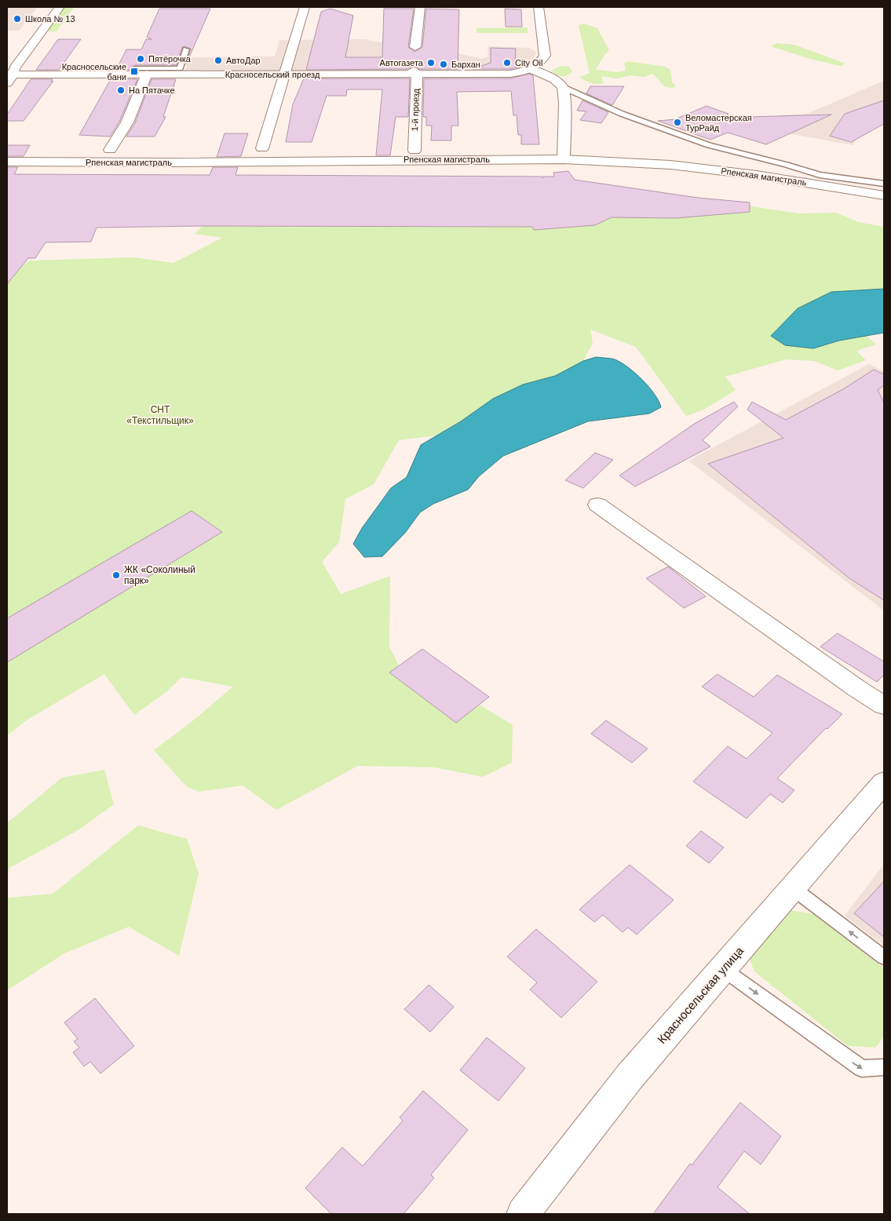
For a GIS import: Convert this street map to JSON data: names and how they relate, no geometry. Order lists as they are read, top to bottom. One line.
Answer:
{"streets":{"street":["Красносельский проезд","1-й проезд","Рпенская магистраль","Красносельская улица"]},"crossings":[["Красносельский проезд","1-й проезд"]],"parks":["СНТ «Текстильщик»"],"places":{"other":["Школа № 13","Пятёрочка","АвтоДар","Автогазета","City Oil","Бархан","На Пятачке","Веломастерская ТурРайд","ЖК «Соколиный парк»"],"transit":["Красносельские бани"]}}
